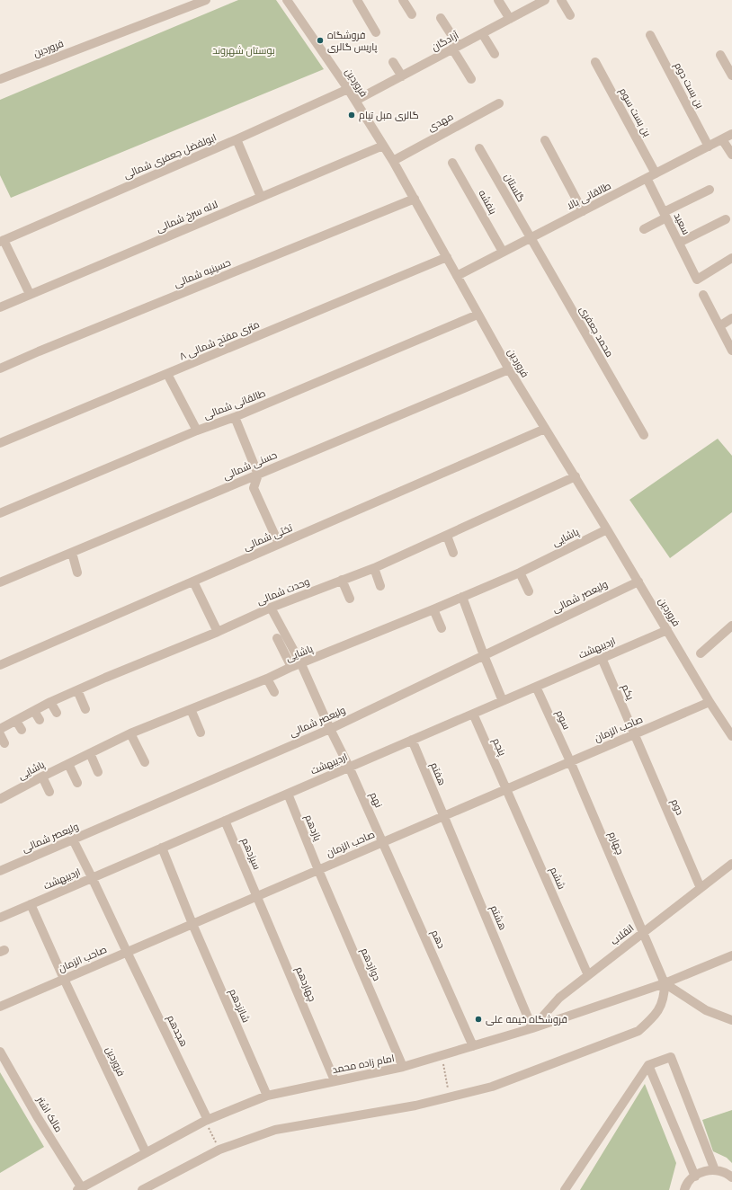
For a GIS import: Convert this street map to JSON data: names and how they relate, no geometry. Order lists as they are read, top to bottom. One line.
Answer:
{"streets":{"street":["آزادگان","فروردین","بن بست دوم","بن بست سوم","مهدی","ابولفضل جعفری شمالی","گلستان","طالقانی بالا","بنفشه","لاله سرخ شمالی","سعید","حسینیه شمالی","محمد جعفری","۸ متری مفتح شمالی","طالقانی شمالی","حسنی شمالی","تختی شمالی","پاشایی","وحدت شمالی","ولیعصر شمالی","اردیبهشت","یکم","سوم","صاحب الزمان","پنجم","هفتم","نهم","دوم","یازدهم","چهارم","سیزدهم","ششم","هشتم","انقلاب","دهم","دوازدهم","چهاردهم","شانزدهم","هجدهم","امام زاده محمد","مالک اشتر"]},"crossings":[["آزادگان","فروردین"],["فروردین","مهدی"],["فروردین","ابولفضل جعفری شمالی"],["فروردین","طالقانی بالا"],["فروردین","لاله سرخ شمالی"],["فروردین","حسینیه شمالی"],["فروردین","۸ متری مفتح شمالی"],["فروردین","طالقانی شمالی"],["فروردین","حسنی شمالی"],["فروردین","تختی شمالی"],["فروردین","پاشایی"],["فروردین","وحدت شمالی"],["فروردین","ولیعصر شمالی"],["فروردین","اردیبهشت"],["فروردین","صاحب الزمان"],["فروردین","امام زاده محمد"],["بن بست دوم","طالقانی بالا"],["بن بست سوم","طالقانی بالا"],["گلستان","طالقانی بالا"],["گلستان","محمد جعفری"],["طالقانی بالا","بنفشه"],["طالقانی بالا","سعید"],["طالقانی بالا","محمد جعفری"],["پاشایی","نهم"],["وحدت شمالی","نهم"],["ولیعصر شمالی","نهم"],["ولیعصر شمالی","هجدهم"],["اردیبهشت","یکم"],["اردیبهشت","سوم"],["اردیبهشت","پنجم"],["اردیبهشت","هفتم"],["اردیبهشت","نهم"],["اردیبهشت","یازدهم"],["اردیبهشت","سیزدهم"],["اردیبهشت","شانزدهم"],["اردیبهشت","هجدهم"],["یکم","صاحب الزمان"],["یکم","دوم"],["سوم","صاحب الزمان"],["سوم","چهارم"],["صاحب الزمان","پنجم"],["صاحب الزمان","هفتم"],["صاحب الزمان","نهم"],["صاحب الزمان","دوم"],["صاحب الزمان","یازدهم"],["صاحب الزمان","چهارم"],["صاحب الزمان","سیزدهم"],["صاحب الزمان","ششم"],["صاحب الزمان","هشتم"],["صاحب الزمان","دهم"],["صاحب الزمان","دوازدهم"],["صاحب الزمان","چهاردهم"],["صاحب الزمان","شانزدهم"],["صاحب الزمان","هجدهم"],["پنجم","ششم"],["هفتم","هشتم"],["نهم","دهم"],["دوم","انقلاب"],["یازدهم","دوازدهم"],["چهارم","انقلاب"],["چهارم","امام زاده محمد"],["سیزدهم","چهاردهم"],["ششم","انقلاب"],["هشتم","انقلاب"],["هشتم","امام زاده محمد"],["انقلاب","امام زاده محمد"],["دهم","امام زاده محمد"],["دوازدهم","امام زاده محمد"],["چهاردهم","امام زاده محمد"],["شانزدهم","امام زاده محمد"],["هجدهم","امام زاده محمد"],["امام زاده محمد","مالک اشتر"]],"parks":["بوستان شهروند"],"places":["فروشگاه پاریس گالری","گالری مبل تیام","فروشگاه خیمه علی"]}
